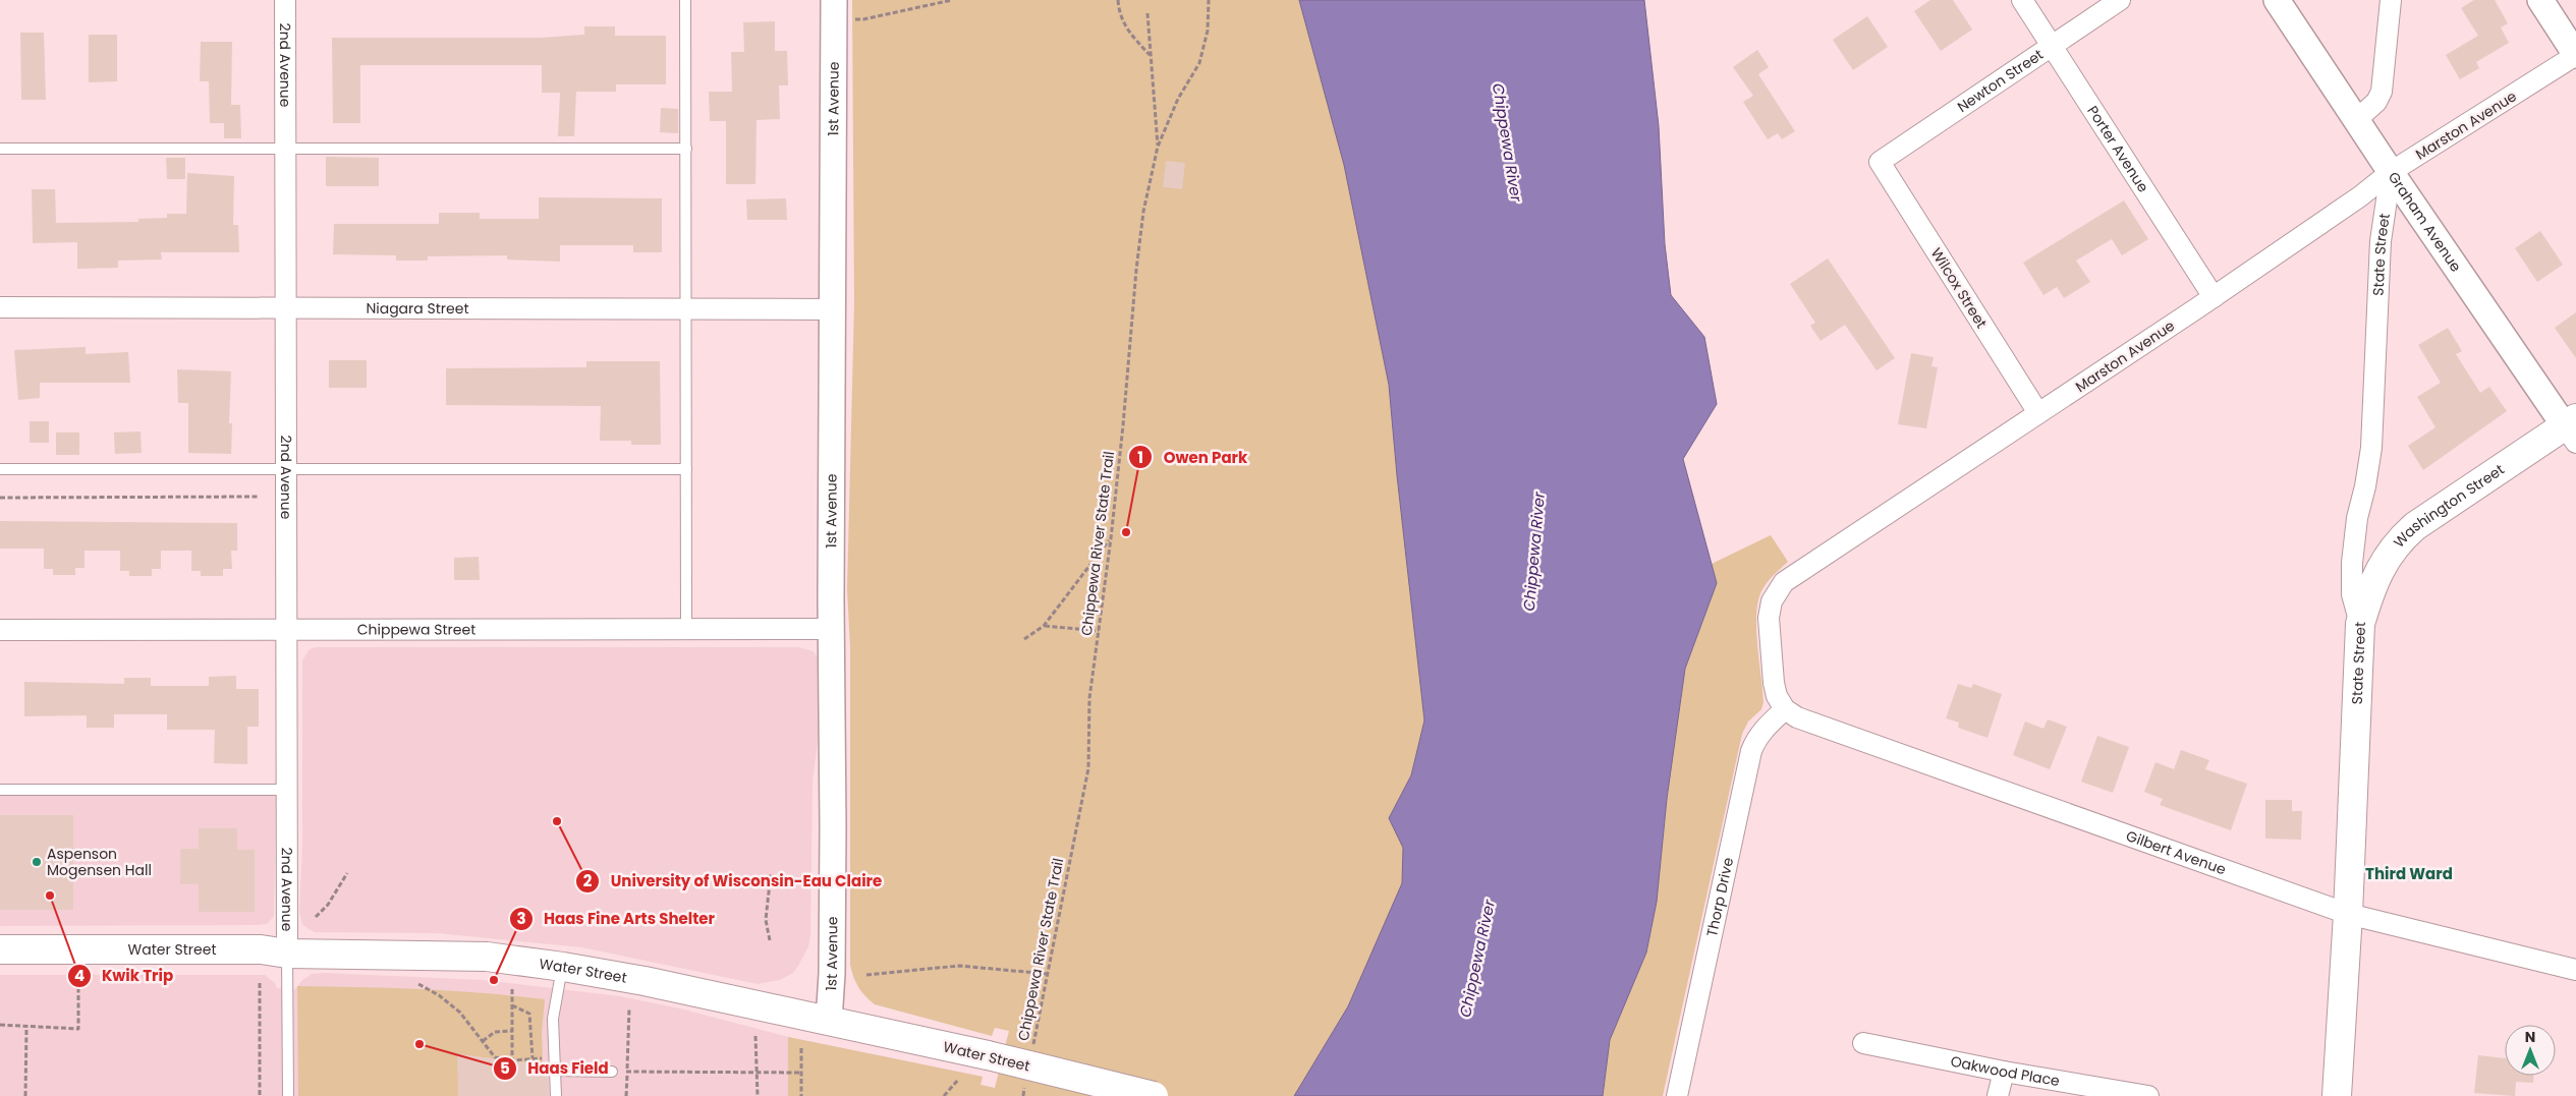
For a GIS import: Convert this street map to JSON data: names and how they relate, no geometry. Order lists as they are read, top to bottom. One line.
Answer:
{"streets":{"main road":["State Street","Washington Street","Water Street"],"street":["2nd Avenue","Newton Street","1st Avenue","Marston Avenue","Porter Avenue","Graham Avenue","Wilcox Street","Niagara Street","Chippewa Street","Gilbert Avenue","Thorp Drive","Oakwood Place"],"path":["Chippewa River State Trail"]},"crossings":[["2nd Avenue","Niagara Street"],["2nd Avenue","Chippewa Street"],["2nd Avenue","Water Street"],["Newton Street","Porter Avenue"],["Newton Street","Wilcox Street"],["1st Avenue","Niagara Street"],["1st Avenue","Chippewa Street"],["1st Avenue","Water Street"],["Marston Avenue","Porter Avenue"],["Marston Avenue","Graham Avenue"],["Marston Avenue","State Street"],["Marston Avenue","Wilcox Street"],["Marston Avenue","Gilbert Avenue"],["Marston Avenue","Thorp Drive"],["Graham Avenue","State Street"],["Graham Avenue","Washington Street"],["State Street","Washington Street"],["State Street","Gilbert Avenue"],["Gilbert Avenue","Thorp Drive"]],"districts":["Third Ward"],"water":["Chippewa River"],"places":["Owen Park","University of Wisconsin-Eau Claire","Aspenson Mogensen Hall","Kwik Trip","Haas Fine Arts Shelter","Haas Field"],"north":"top"}
